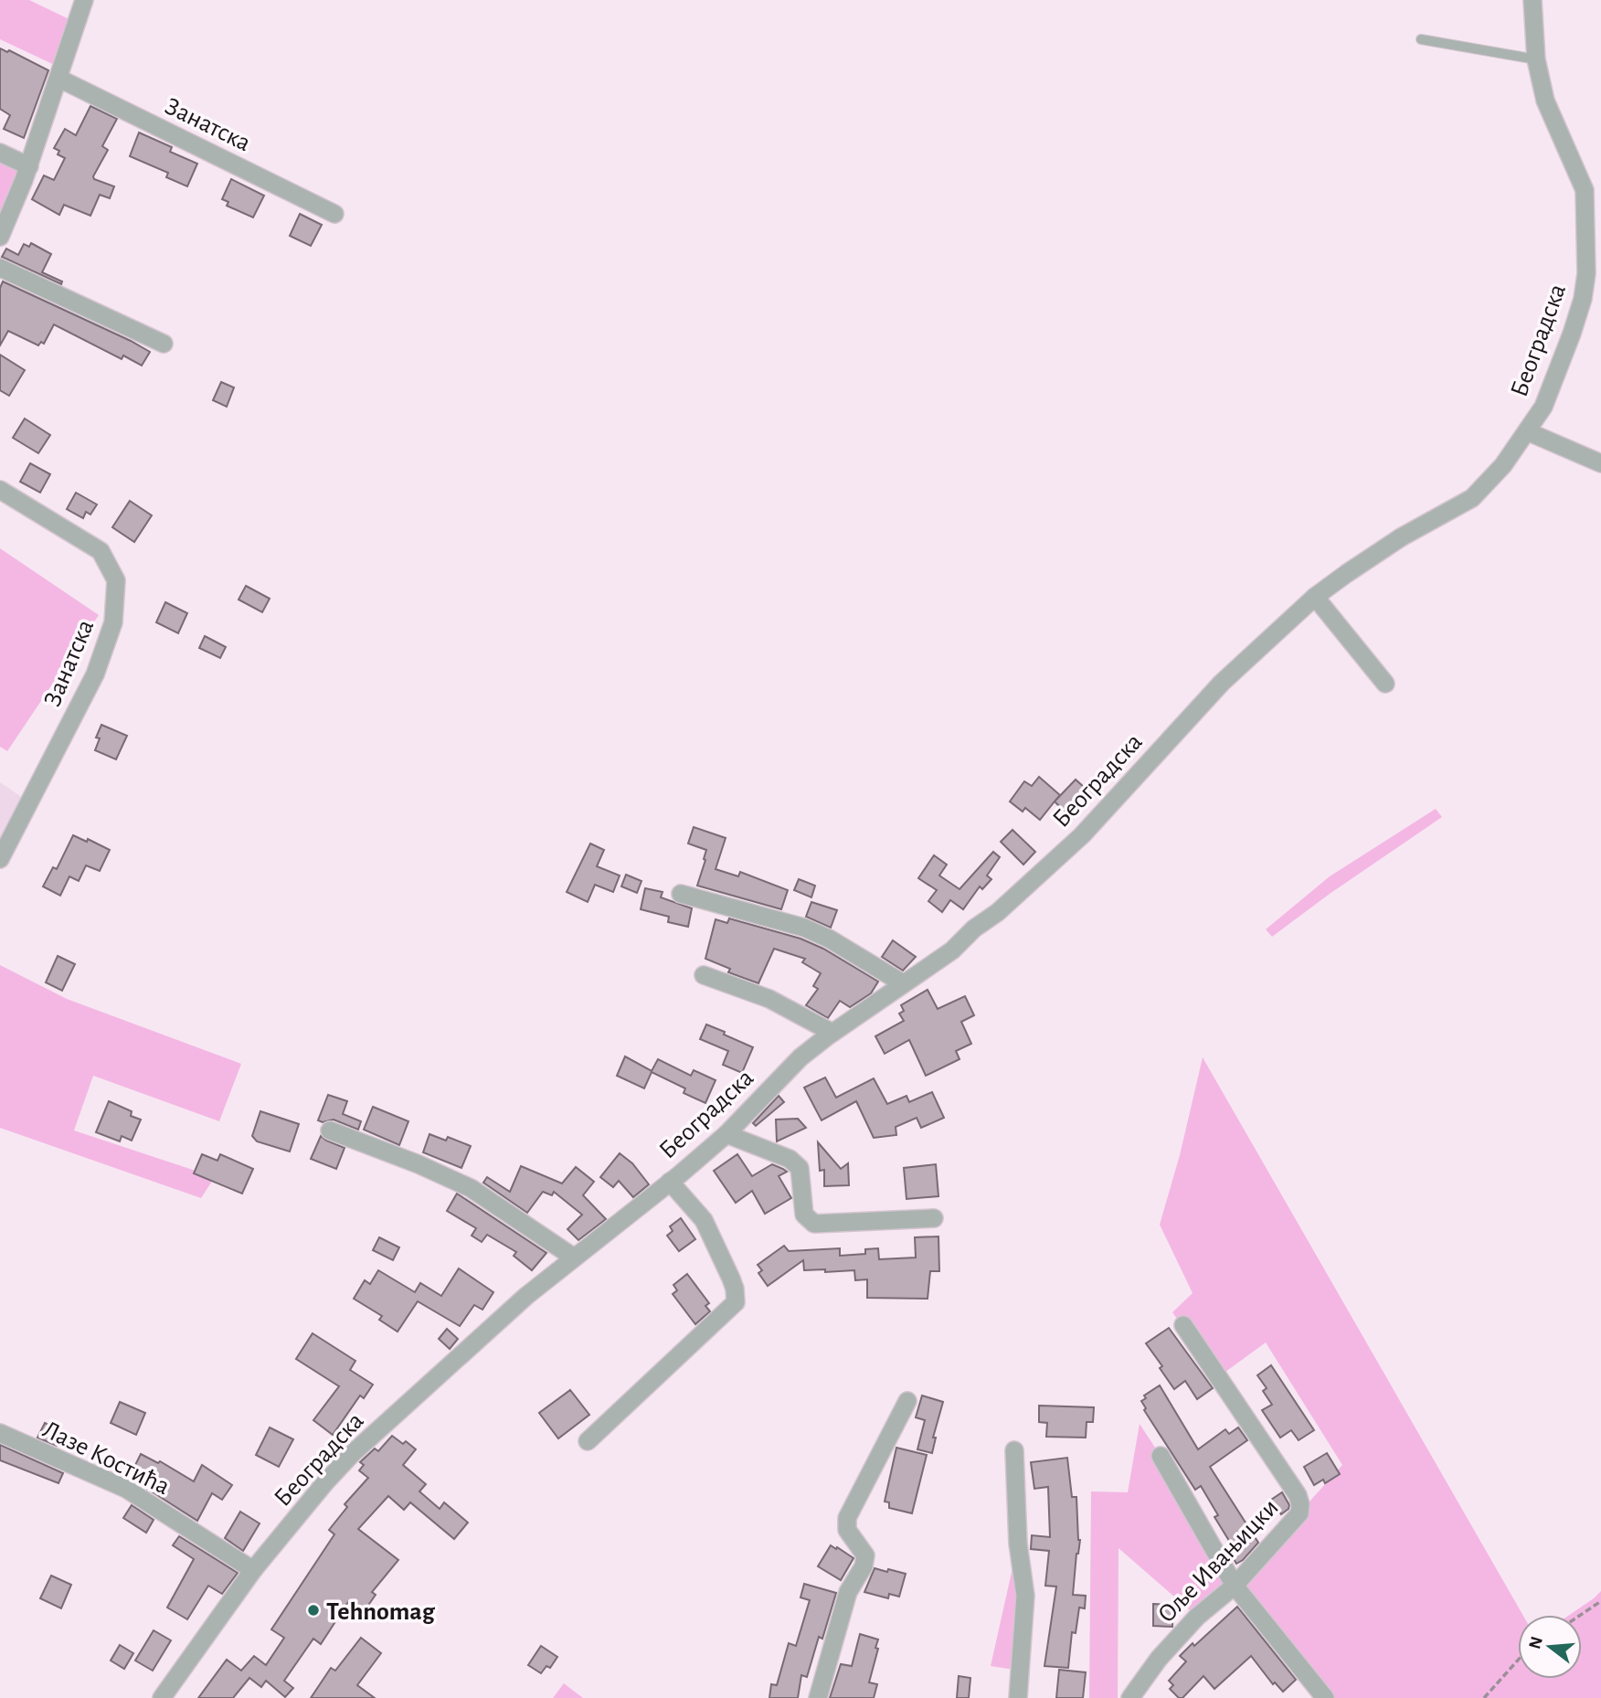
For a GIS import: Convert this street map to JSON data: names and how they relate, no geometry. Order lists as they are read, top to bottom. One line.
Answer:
{"streets":{"street":["Занатска","Београдска","Лазе Костића","Оље Ивањицки"]},"crossings":[["Београдска","Лазе Костића"]],"places":["Tehnomag"],"north":"left"}
